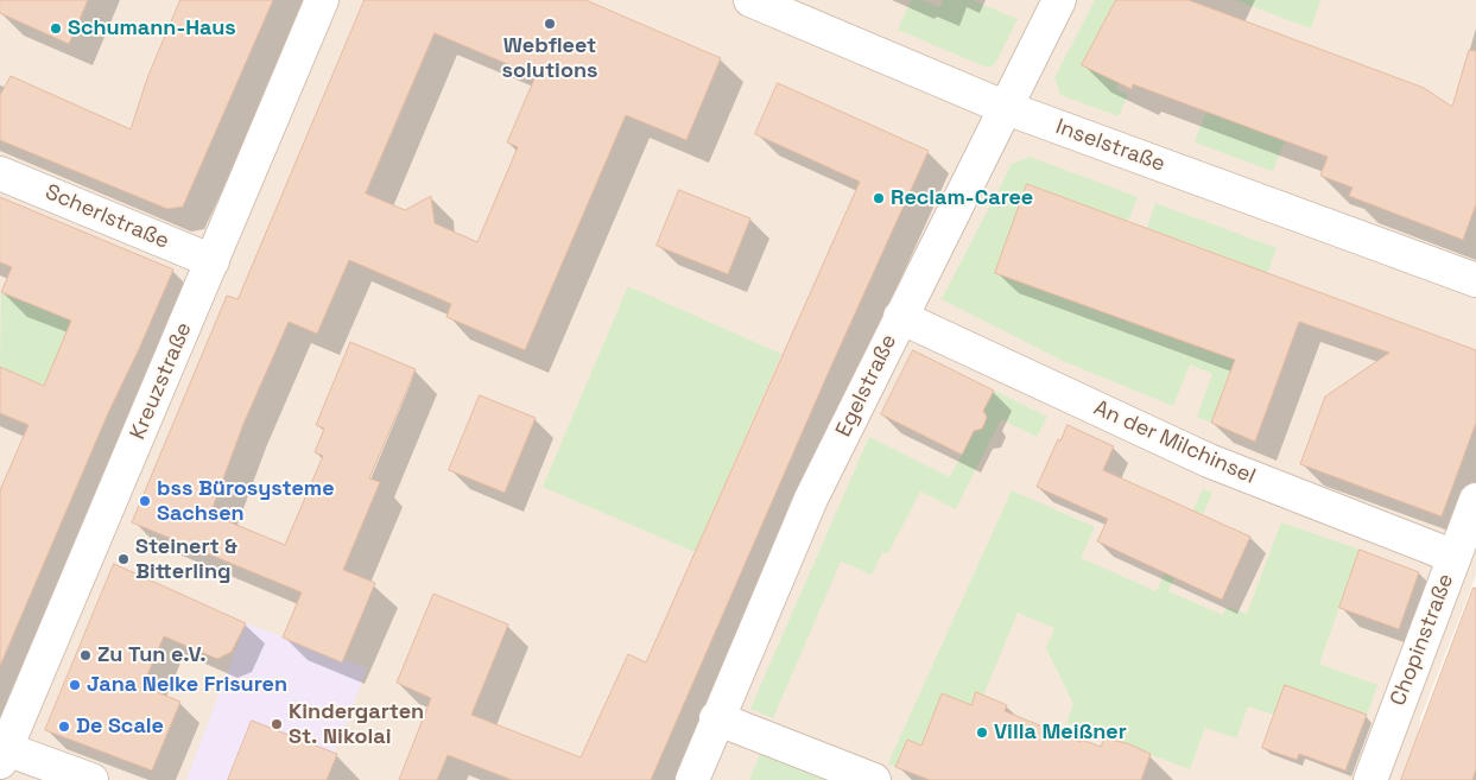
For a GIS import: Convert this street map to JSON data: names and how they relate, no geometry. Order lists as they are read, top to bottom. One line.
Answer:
{"streets":{"street":["Inselstraße","Scherlstraße","Kreuzstraße","Egelstraße","An der Milchinsel","Chopinstraße"]},"crossings":[["Inselstraße","Egelstraße"],["Scherlstraße","Kreuzstraße"],["Egelstraße","An der Milchinsel"],["An der Milchinsel","Chopinstraße"]],"places":["Webfleet solutions","Schumann-Haus","Reclam-Caree","bss Bürosysteme Sachsen","Steinert & Bitterling","Zu Tun e.V.","Jana Nelke Frisuren","Kindergarten St. Nikolai","De Scale","Villa Meißner"]}
